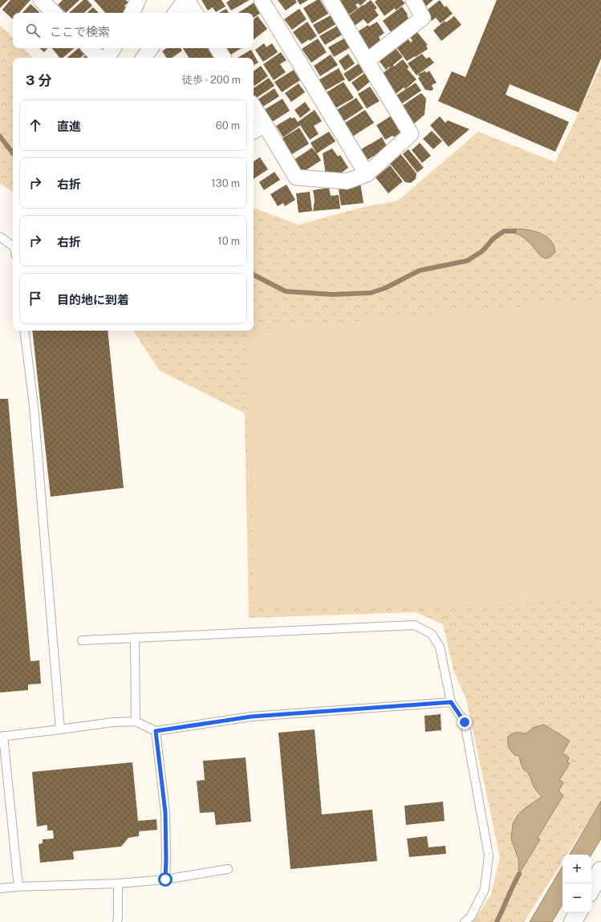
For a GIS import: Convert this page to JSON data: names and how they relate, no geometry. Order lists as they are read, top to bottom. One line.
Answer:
{"page":{"search":"ここで検索","heading":["3 分","徒歩 · 200 m"],"list":[["直進","60 m"],["右折","130 m"],["右折","10 m"],"目的地に到着"],"map_buttons":["+","−"]}}
